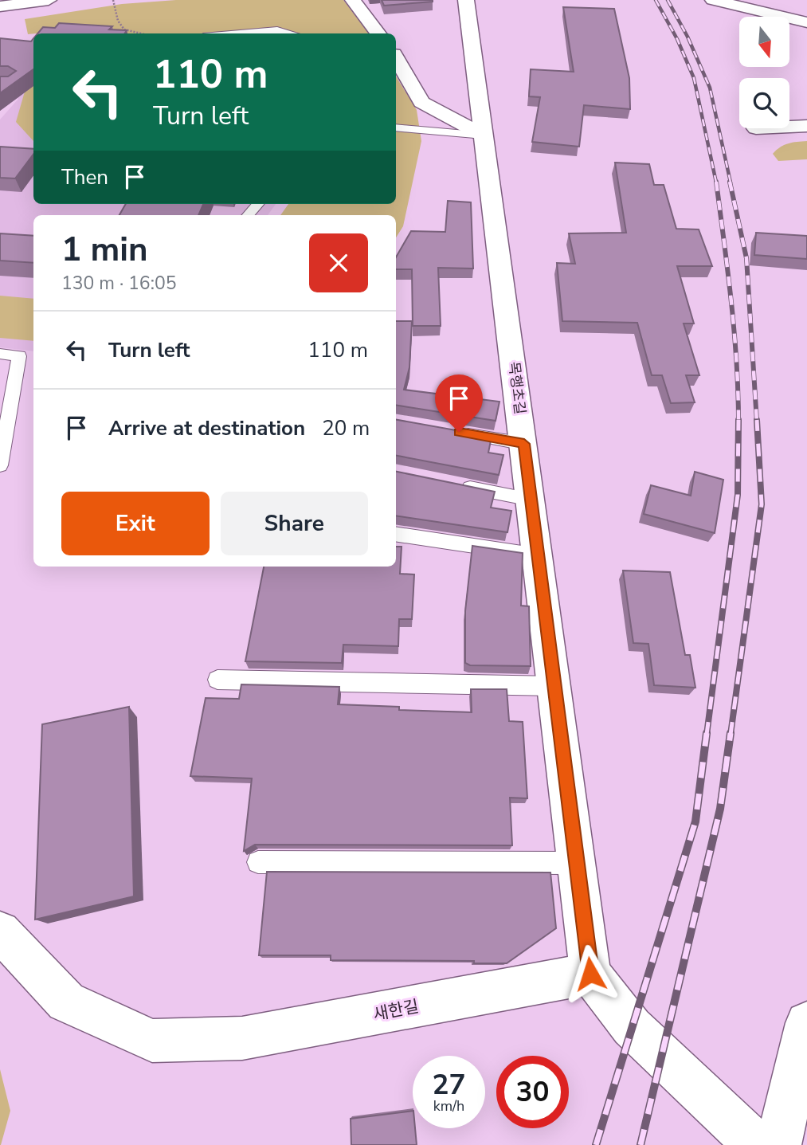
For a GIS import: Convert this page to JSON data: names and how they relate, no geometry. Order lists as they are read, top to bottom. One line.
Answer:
{"streets":{"street":["목행초길","새한길"]},"crossings":[["목행초길","새한길"]],"north":"bottom","page":{"turn":["110 m","Turn left"],"then":"Then","heading":["1 min","130 m · 16:05"],"list":[{"name":"Turn left","value":"110 m"},{"name":"Arrive at destination","value":"20 m"}],"buttons":["Exit","Share"],"speed":"27 km/h","limit":"30"}}
